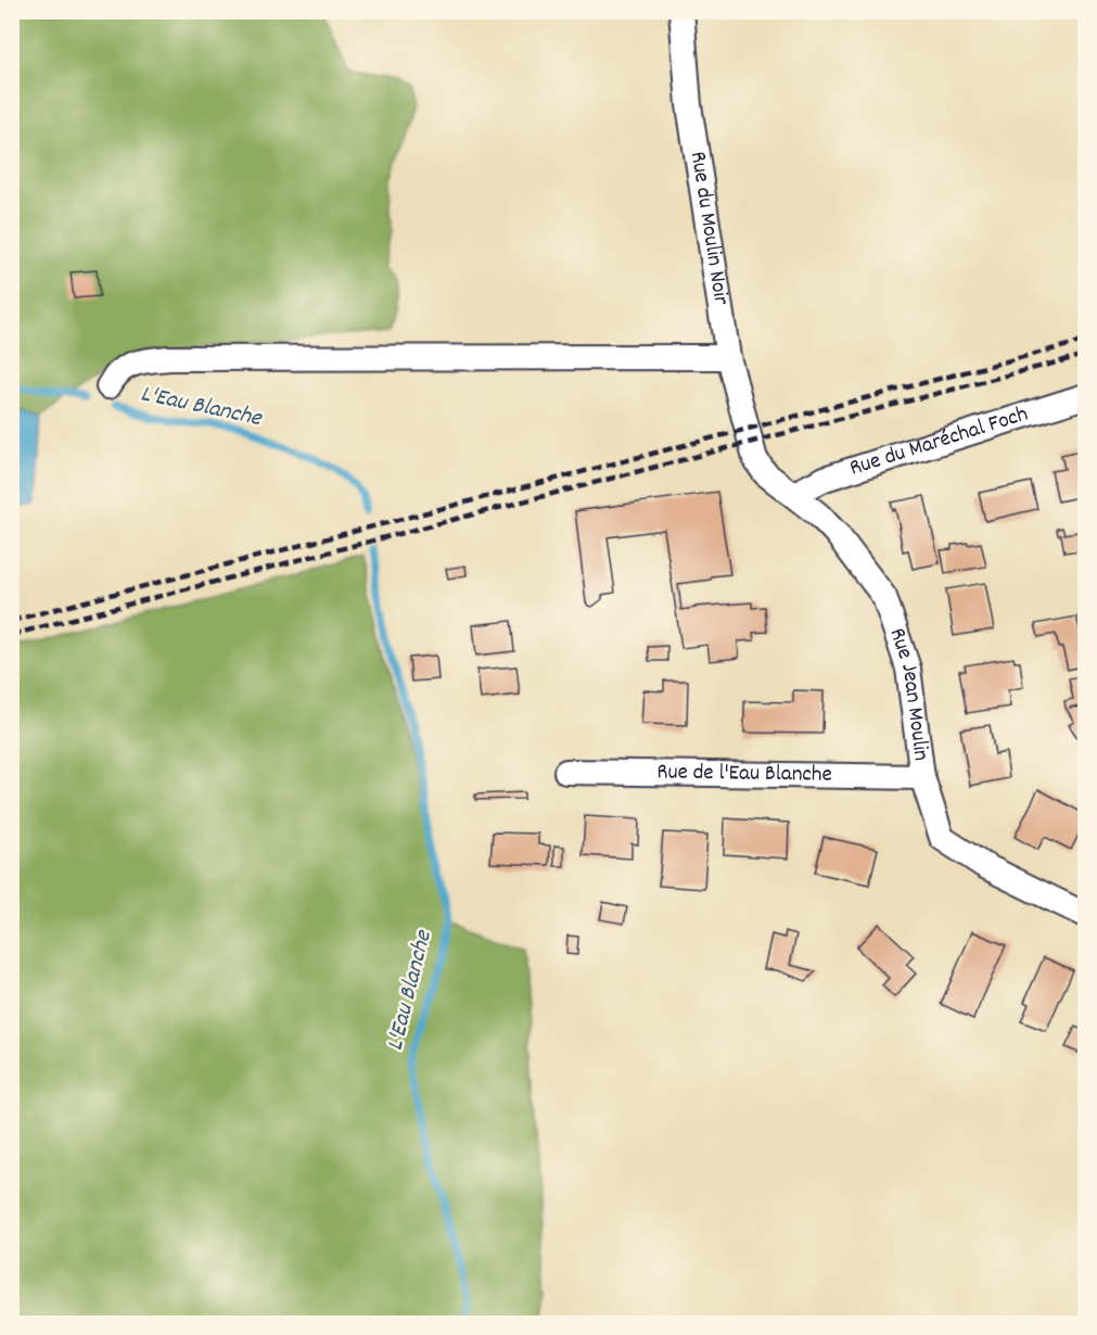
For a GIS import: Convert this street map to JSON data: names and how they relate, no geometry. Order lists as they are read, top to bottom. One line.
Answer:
{"streets":{"street":["Rue du Moulin Noir","Rue du Maréchal Foch","Rue Jean Moulin","Rue de l'Eau Blanche"]},"crossings":[["Rue du Moulin Noir","Rue Jean Moulin"],["Rue du Maréchal Foch","Rue Jean Moulin"],["Rue Jean Moulin","Rue de l'Eau Blanche"]],"water":["L'Eau Blanche"]}
